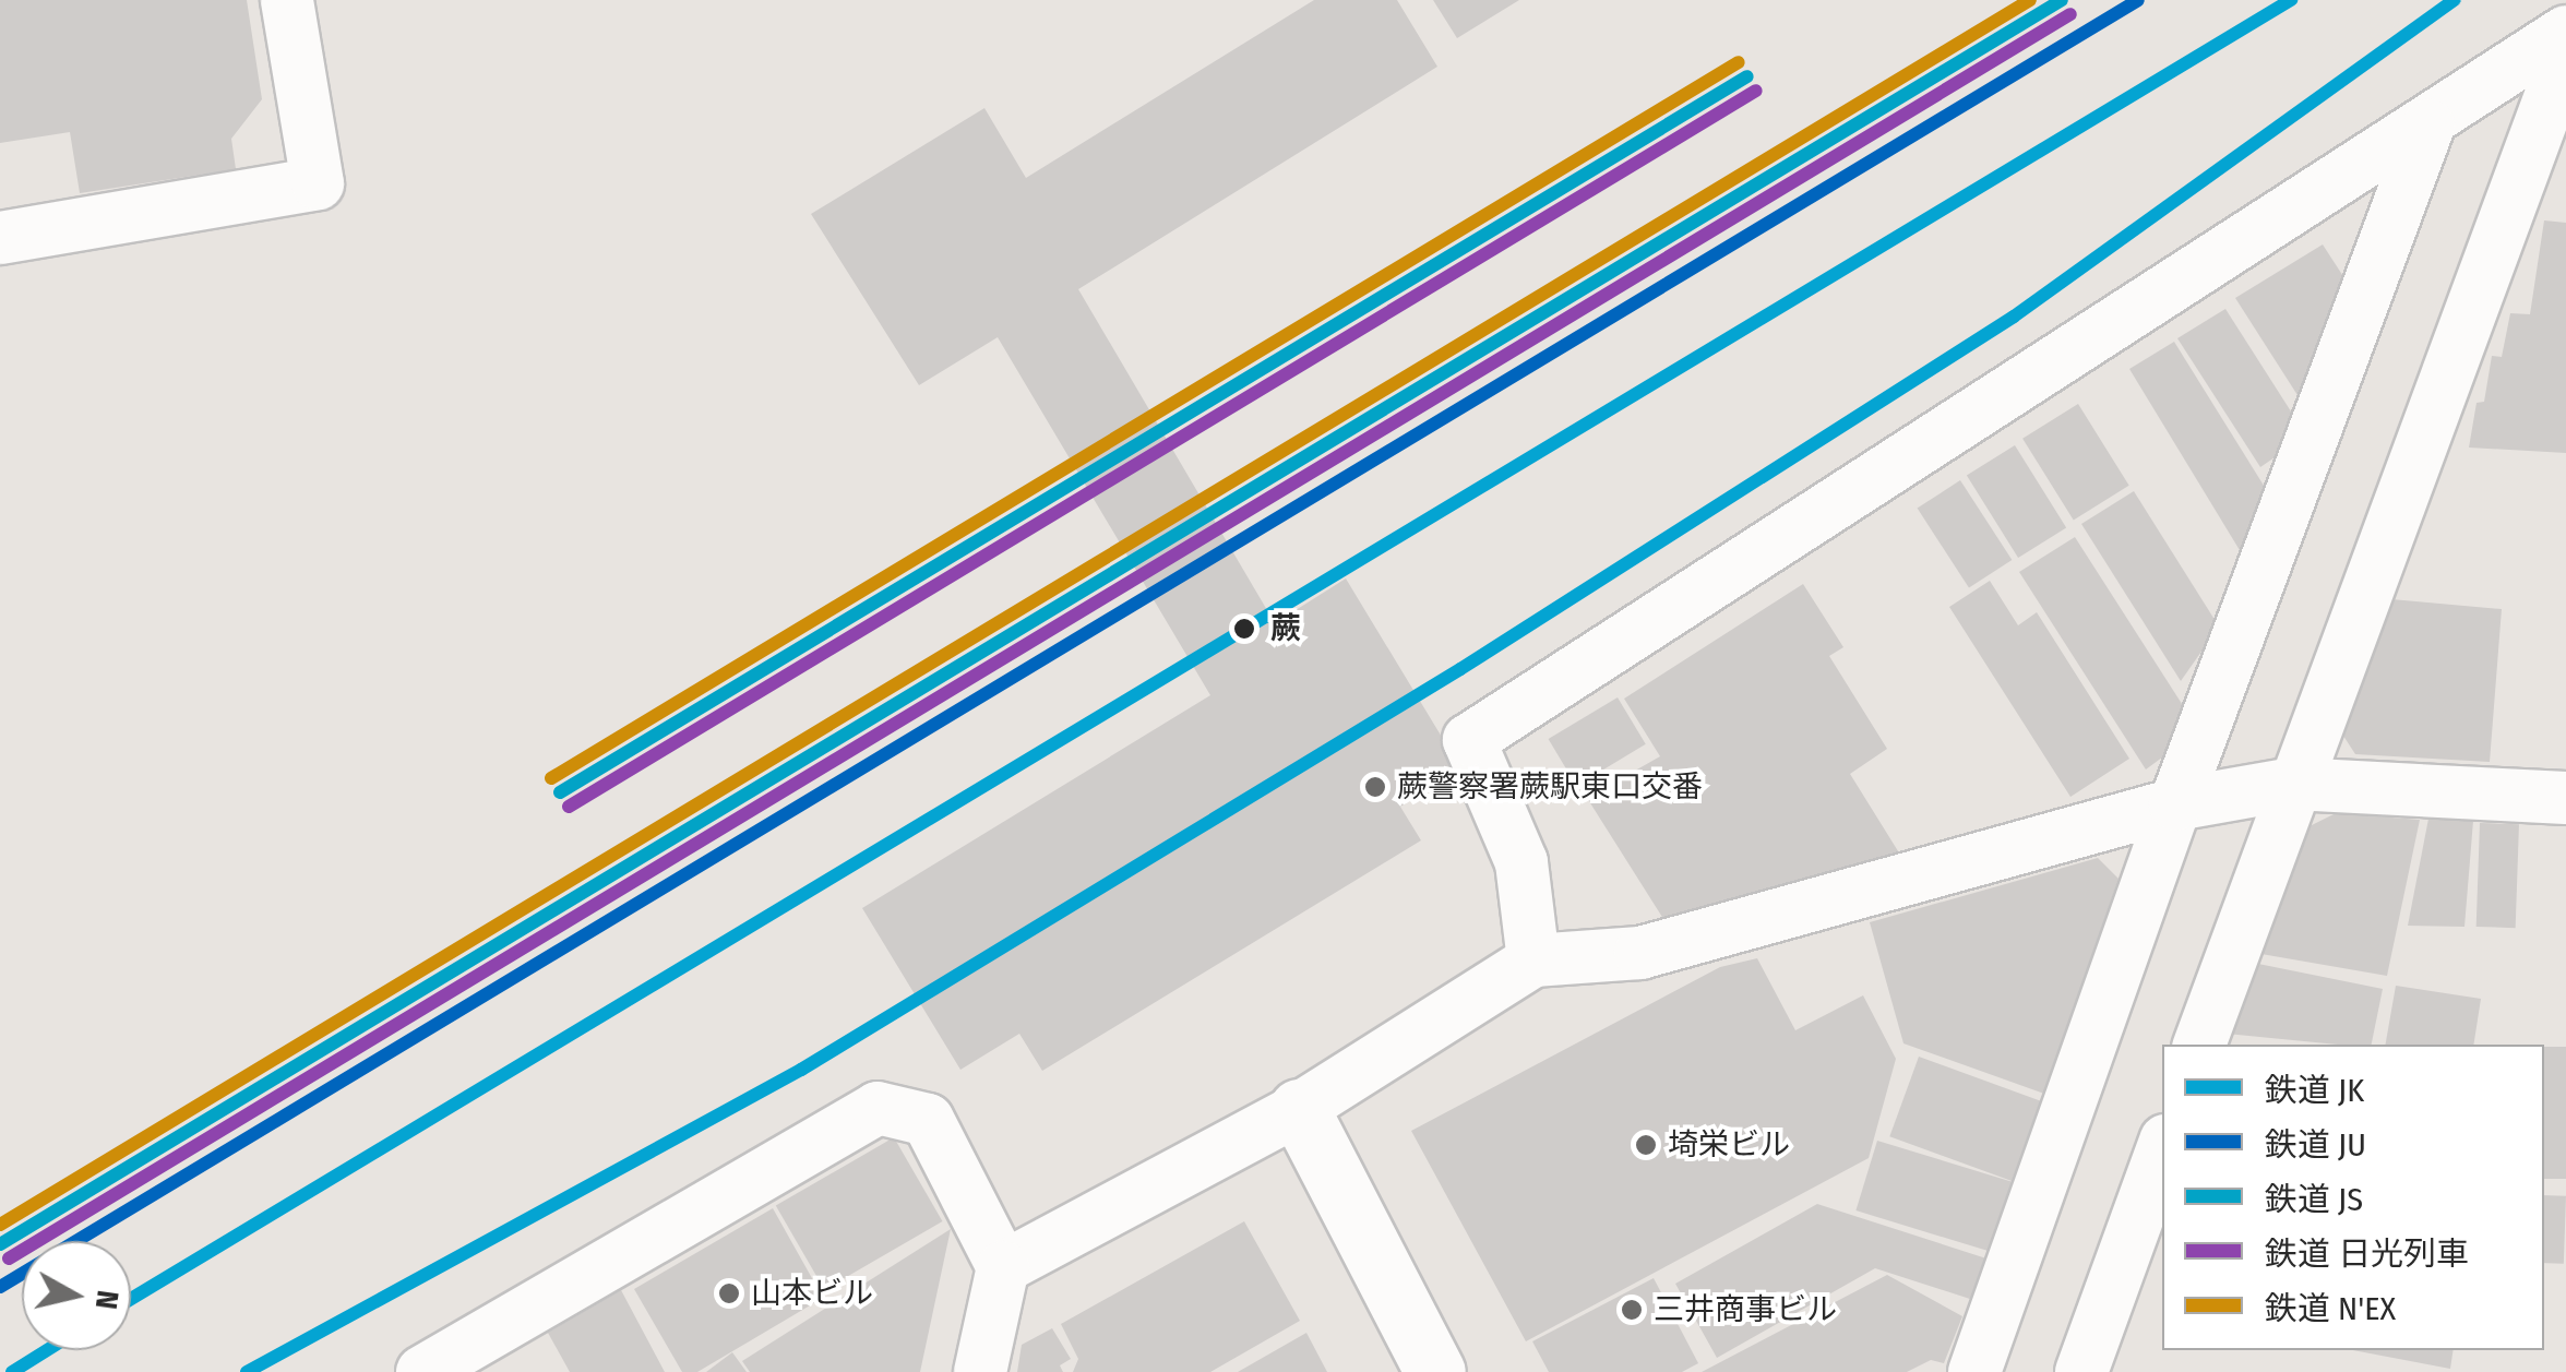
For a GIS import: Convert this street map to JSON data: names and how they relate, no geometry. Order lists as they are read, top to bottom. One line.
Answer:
{"places":["蕨","蕨警察署蕨駅東口交番","埼栄ビル","山本ビル","三井商事ビル"],"lines":["rail line JK","rail line JU","rail line JS","rail line N'EX","rail line 日光列車"],"legend":["鉄道 JK","鉄道 JU","鉄道 JS","鉄道 日光列車","鉄道 N'EX"],"north":"right"}
